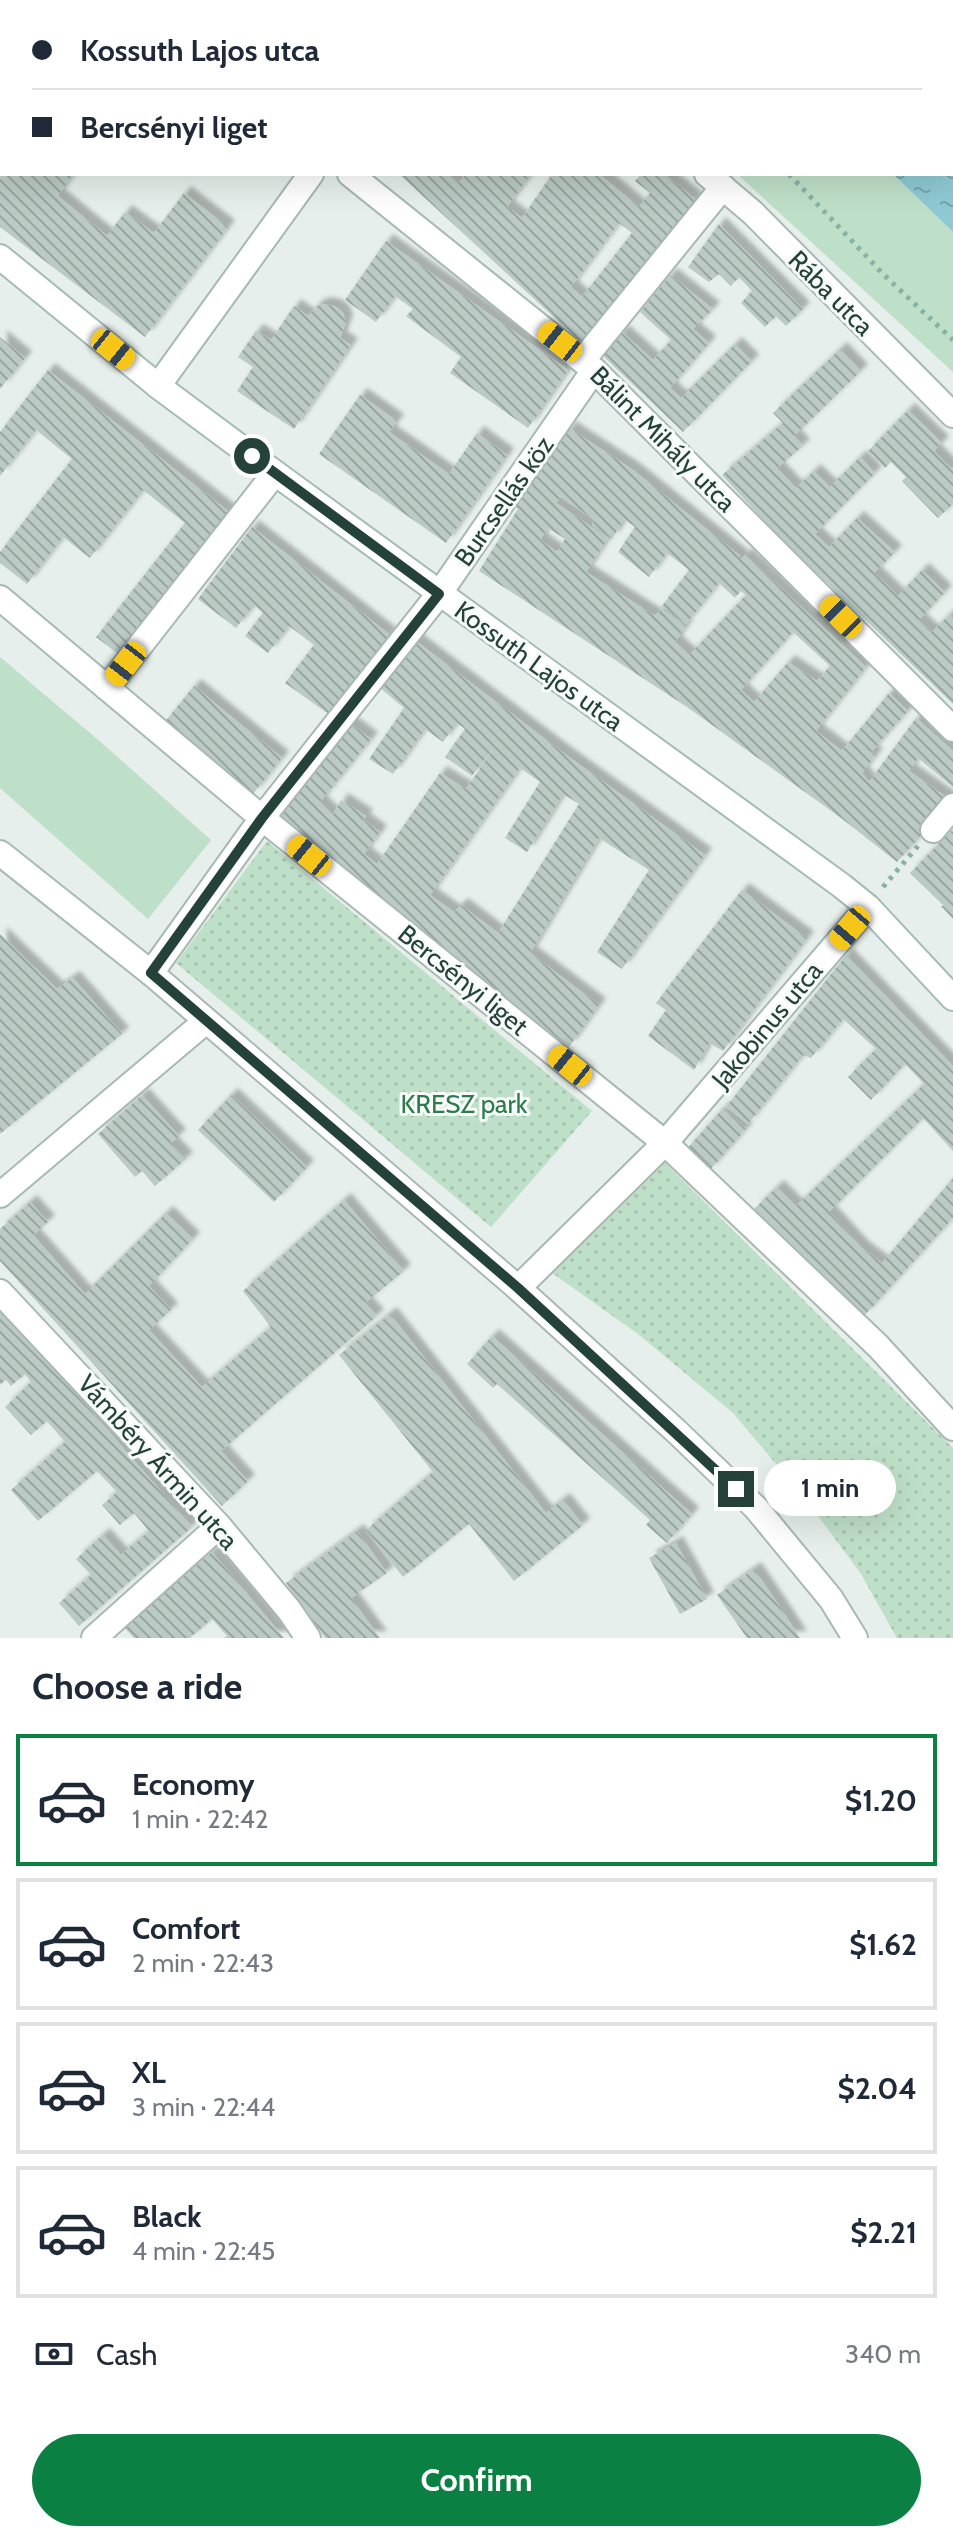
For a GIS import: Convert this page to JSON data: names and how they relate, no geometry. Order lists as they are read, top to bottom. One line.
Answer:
{"streets":{"street":["Rába utca","Bálint Mihály utca","Burcsellás köz","Kossuth Lajos utca","Bercsényi liget","Jakobinus utca","Vámbéry Ármin utca"]},"crossings":[["Rába utca","Burcsellás köz"],["Bálint Mihály utca","Burcsellás köz"],["Burcsellás köz","Kossuth Lajos utca"],["Burcsellás köz","Bercsényi liget"],["Kossuth Lajos utca","Jakobinus utca"],["Bercsényi liget","Jakobinus utca"]],"parks":["KRESZ park"],"page":{"banner":["Kossuth Lajos utca","Bercsényi liget"],"bubble":"1 min","heading":"Choose a ride","list":[{"name":"Economy","note":"1 min · 22:42","value":"$1.20"},{"name":"Comfort","note":"2 min · 22:43","value":"$1.62"},{"name":"XL","note":"3 min · 22:44","value":"$2.04"},{"name":"Black","note":"4 min · 22:45","value":"$2.21"}],"pay":["Cash","340 m"],"buttons":"Confirm"}}
